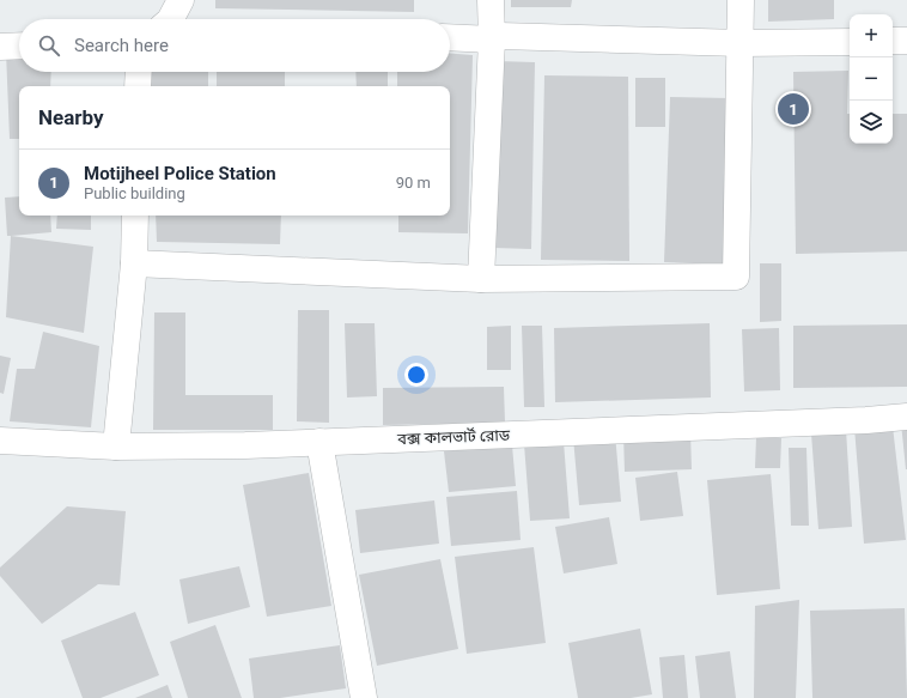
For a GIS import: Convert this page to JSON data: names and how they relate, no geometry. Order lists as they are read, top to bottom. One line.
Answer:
{"streets":{"street":["বক্স কালভার্ট রোড"]},"page":{"map_buttons":["+","−"],"search":"Search here","heading":"Nearby","pins":"1","list":[{"mark":"1","name":"Motijheel Police Station","note":"Public building","value":"90 m"}]}}
